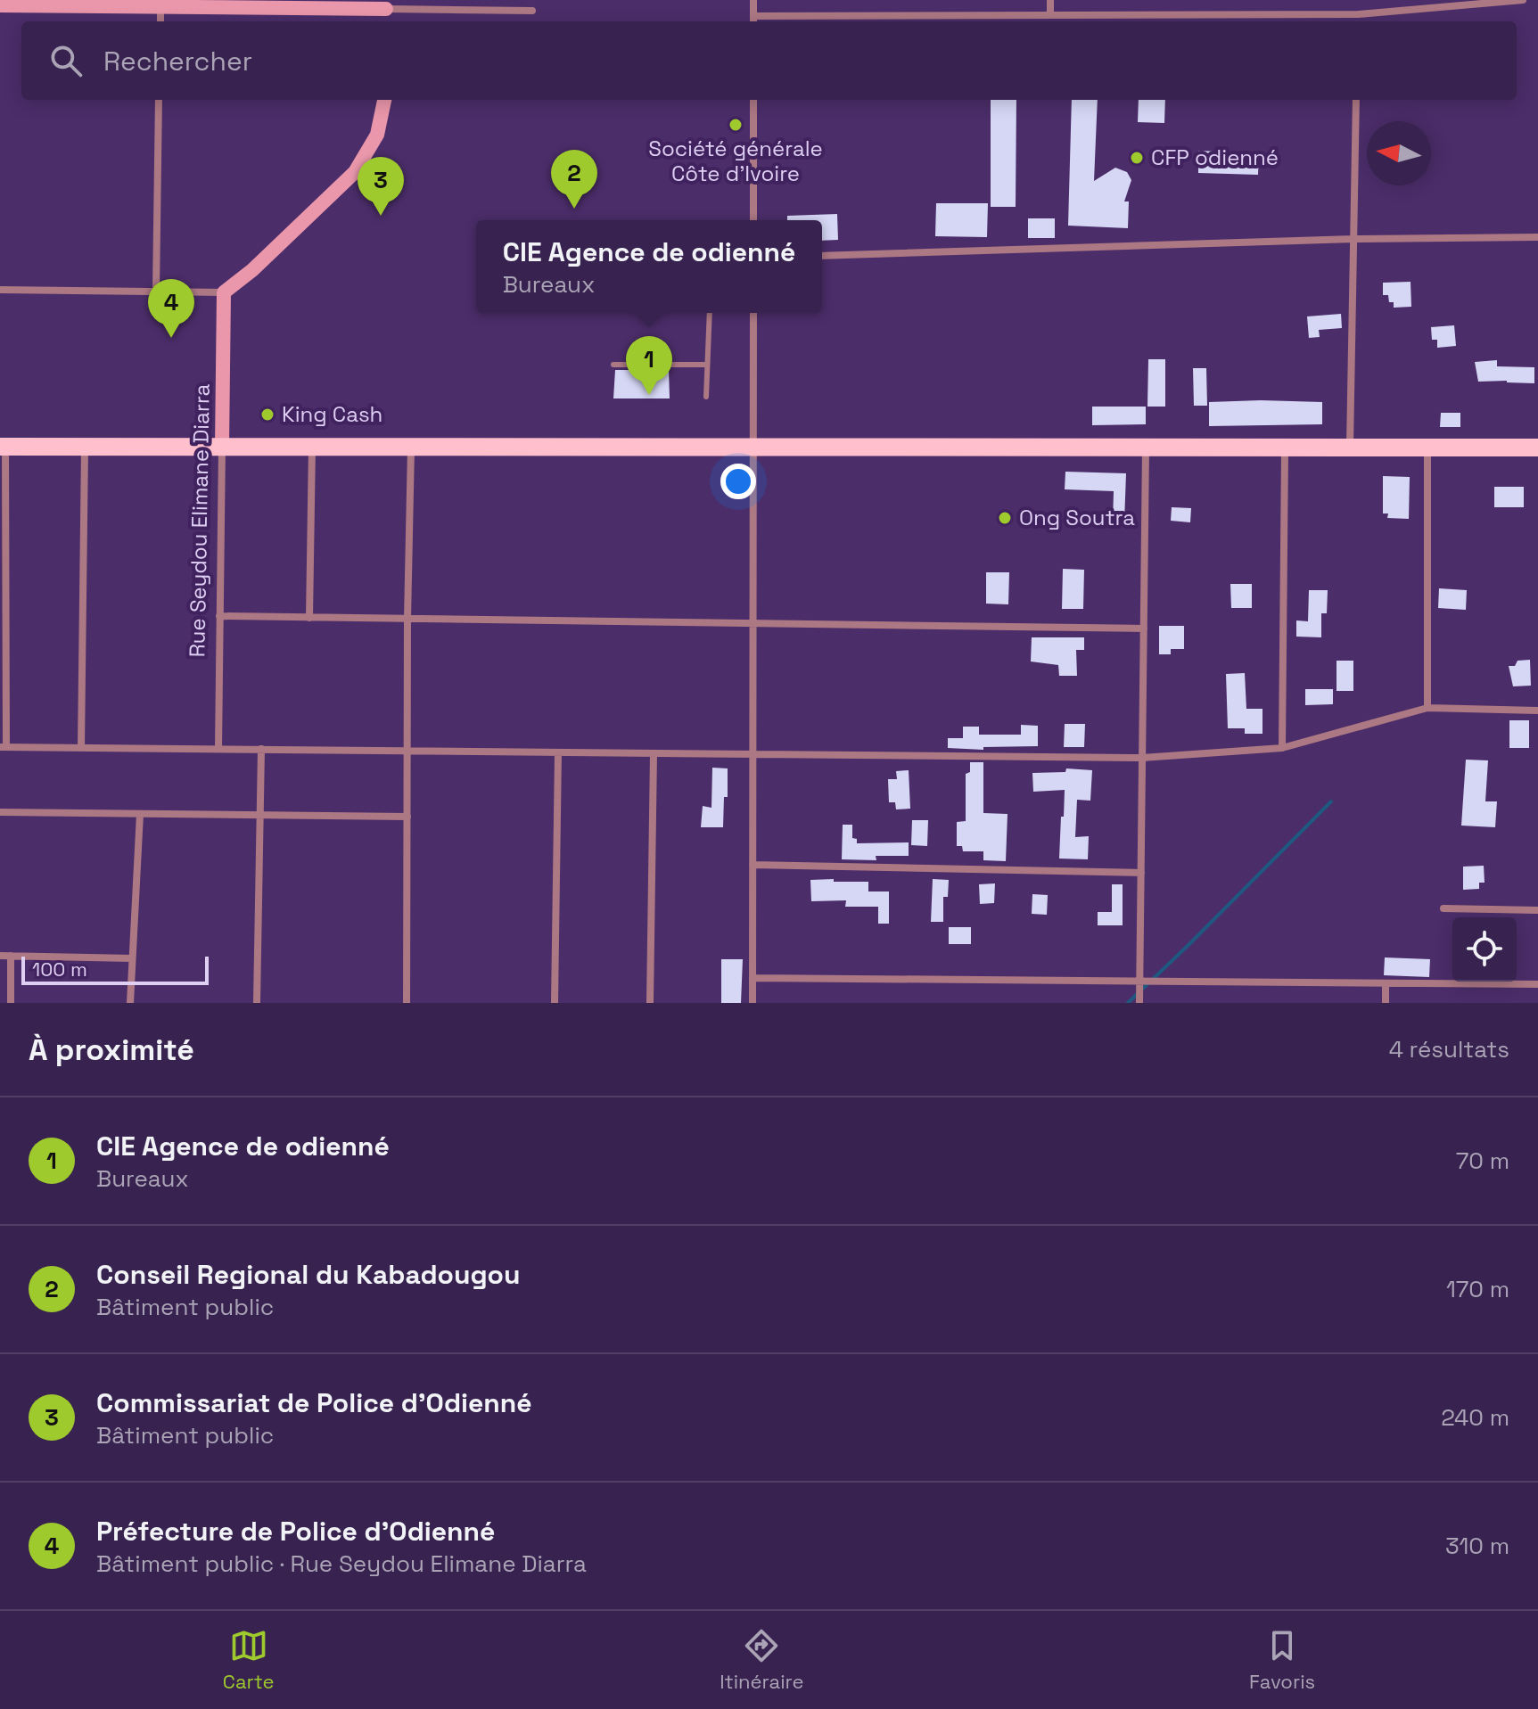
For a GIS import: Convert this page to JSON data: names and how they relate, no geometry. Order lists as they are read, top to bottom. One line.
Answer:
{"streets":{"street":["Rue Seydou Elimane Diarra"]},"places":["Société générale Côte d'Ivoire","CFP odienné","King Cash","Ong Soutra"],"scale_bar":"100 m","north":"left","page":{"search":"Rechercher","pins":["2","3","4","1"],"popup":["CIE Agence de odienné","Bureaux"],"scale":"100 m","heading":["À proximité","4 résultats"],"list":[{"mark":"1","name":"CIE Agence de odienné","note":"Bureaux","value":"70 m"},{"mark":"2","name":"Conseil Regional du Kabadougou","note":"Bâtiment public","value":"170 m"},{"mark":"3","name":"Commissariat de Police d'Odienné","note":"Bâtiment public","value":"240 m"},{"mark":"4","name":"Préfecture de Police d'Odienné","note":"Bâtiment public · Rue Seydou Elimane Diarra","value":"310 m"}],"nav":["Carte","Itinéraire","Favoris"]}}
